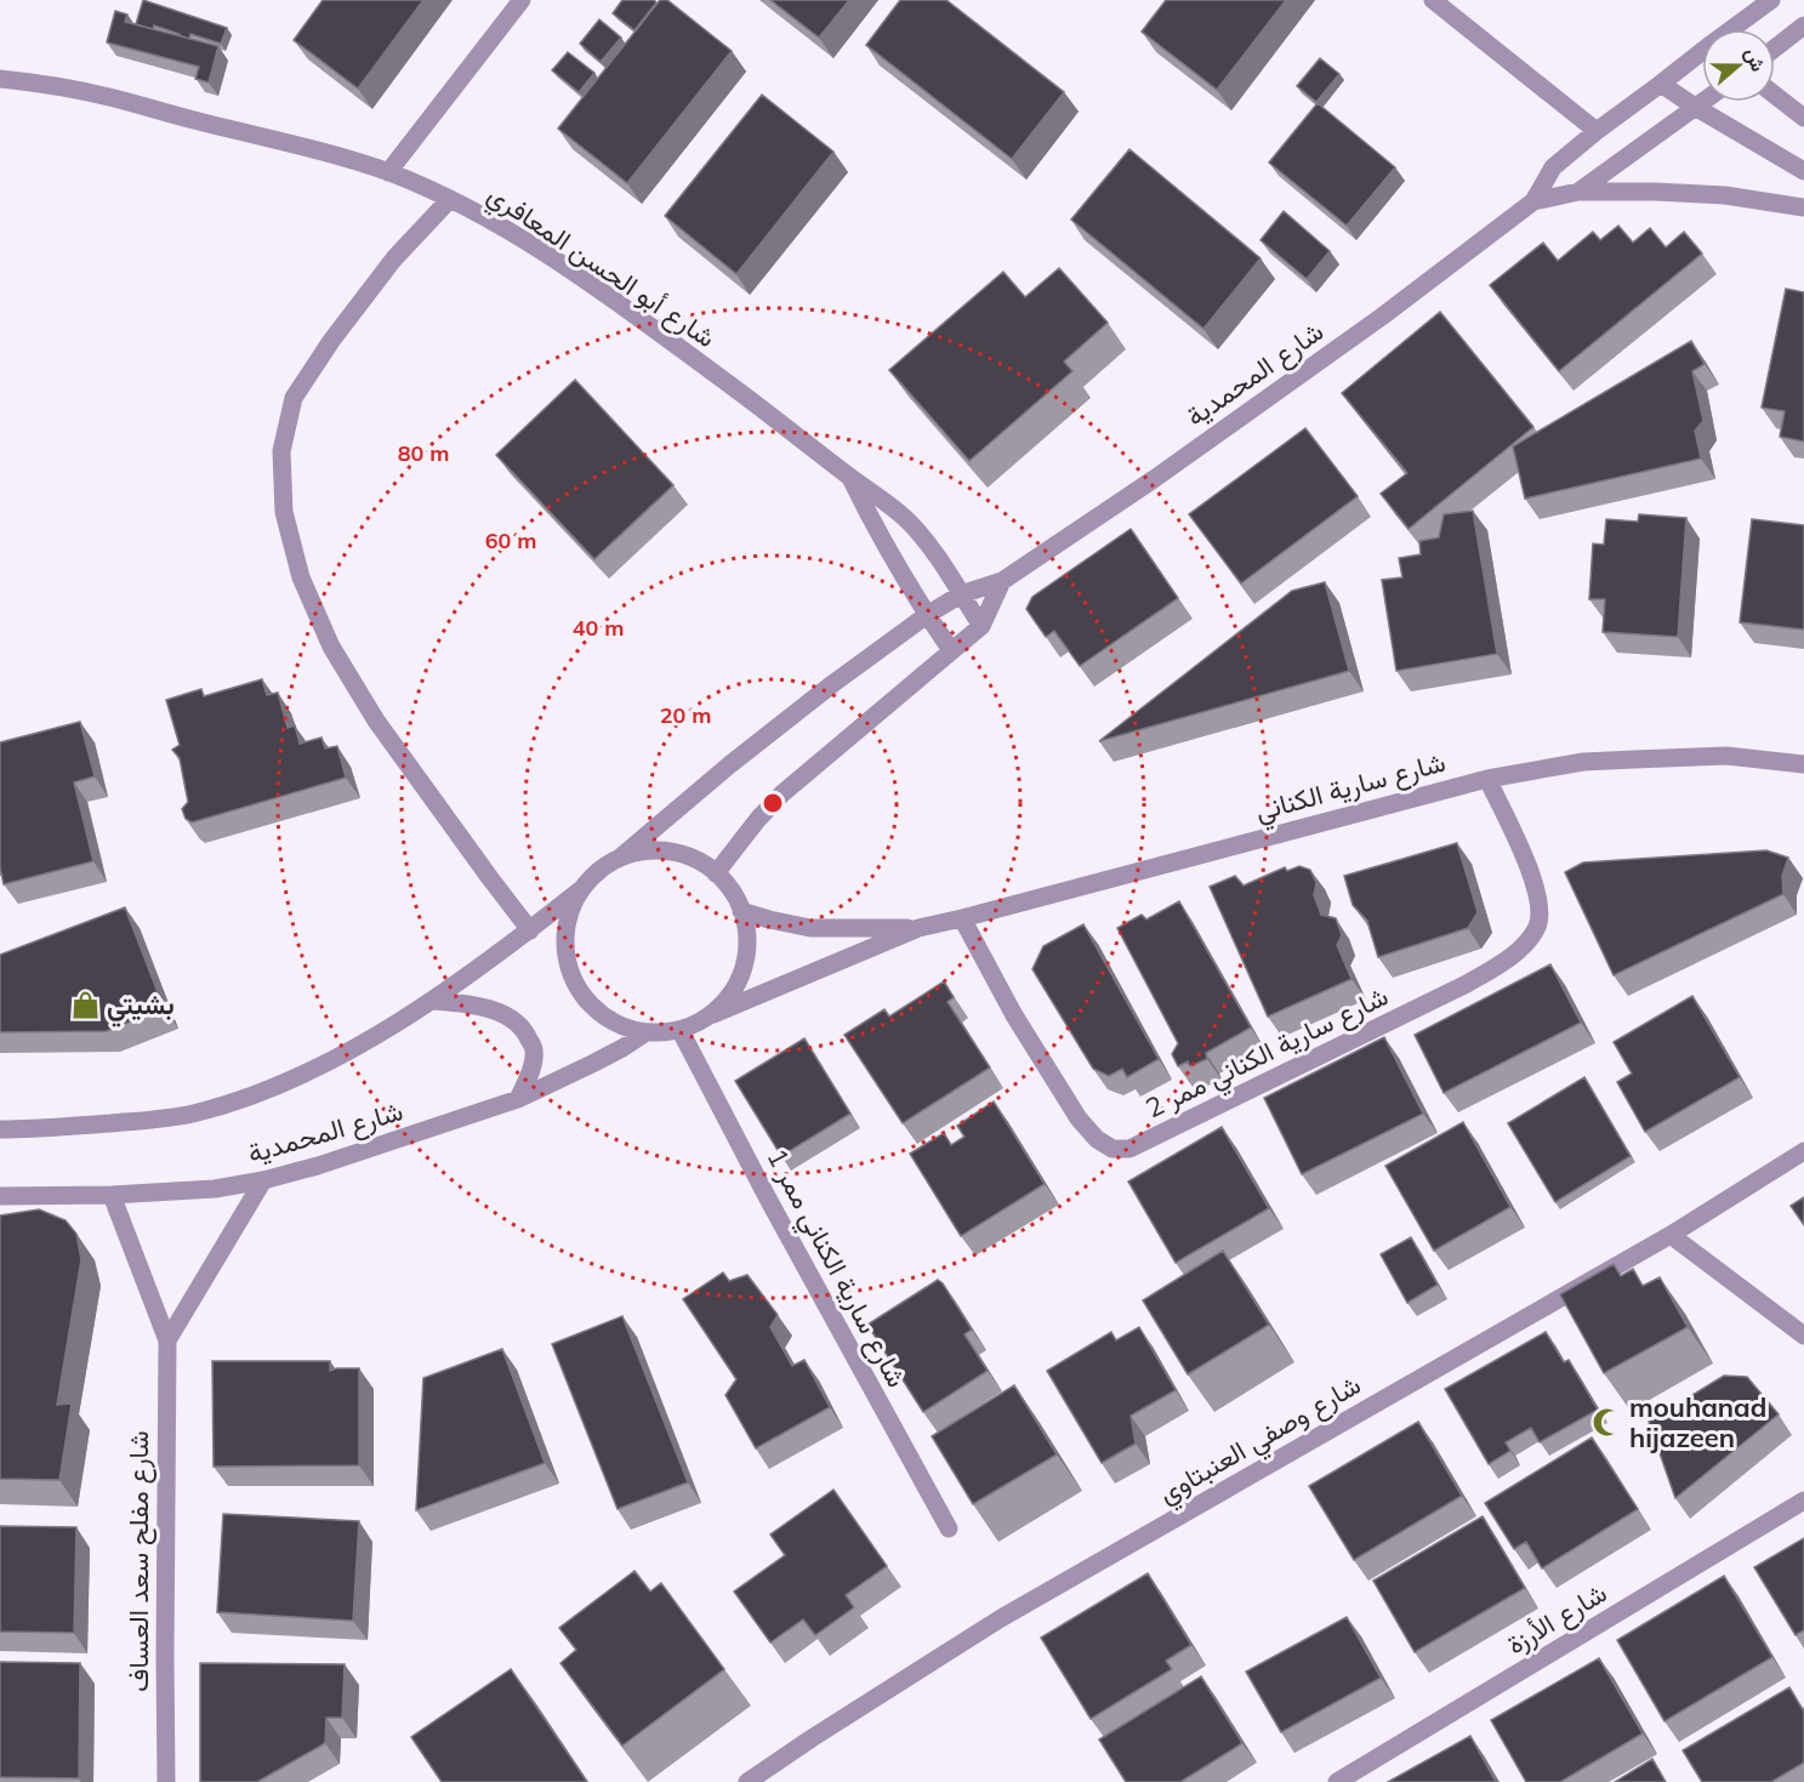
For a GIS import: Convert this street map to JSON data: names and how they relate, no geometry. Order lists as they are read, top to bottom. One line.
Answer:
{"streets":{"street":["شارع أبو الحسن المعافري","شارع المحمدية","شارع سارية الكناني","شارع سارية الكناني ممر 2","شارع سارية الكناني ممر 1","شارع وصفي العنبتاوي","شارع مفلح سعد العساف","شارع الأرزة"]},"crossings":[["شارع أبو الحسن المعافري","شارع المحمدية"],["شارع المحمدية","شارع سارية الكناني"],["شارع المحمدية","شارع سارية الكناني ممر 1"],["شارع المحمدية","شارع مفلح سعد العساف"],["شارع سارية الكناني","شارع سارية الكناني ممر 2"],["شارع سارية الكناني","شارع سارية الكناني ممر 1"]],"places":{"shop":["بشيتي"],"mosque":["mouhanad hijazeen"]},"north":"right","rings":["80 m","60 m","40 m","20 m"]}
